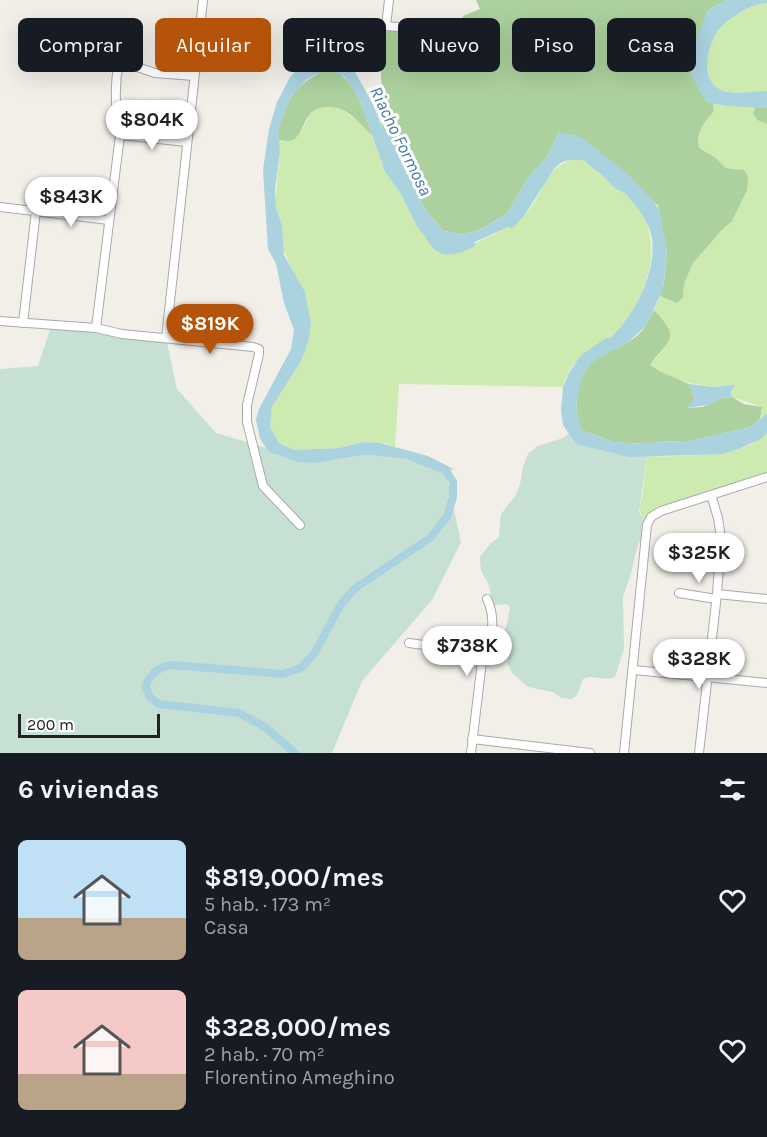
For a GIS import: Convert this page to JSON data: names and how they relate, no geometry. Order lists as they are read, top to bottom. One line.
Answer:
{"water":["Riacho Formosa"],"scale_bar":"200 m","page":{"chip":["Comprar","Alquilar","Filtros","Nuevo","Piso","Casa"],"price":["$804K","$843K","$819K","$325K","$738K","$328K"],"scale":"200 m","heading":"6 viviendas","list":[{"name":"$819,000/mes","note":"5 hab. · 173 m² · Casa"},{"name":"$328,000/mes","note":"2 hab. · 70 m² · Florentino Ameghino"}]}}
